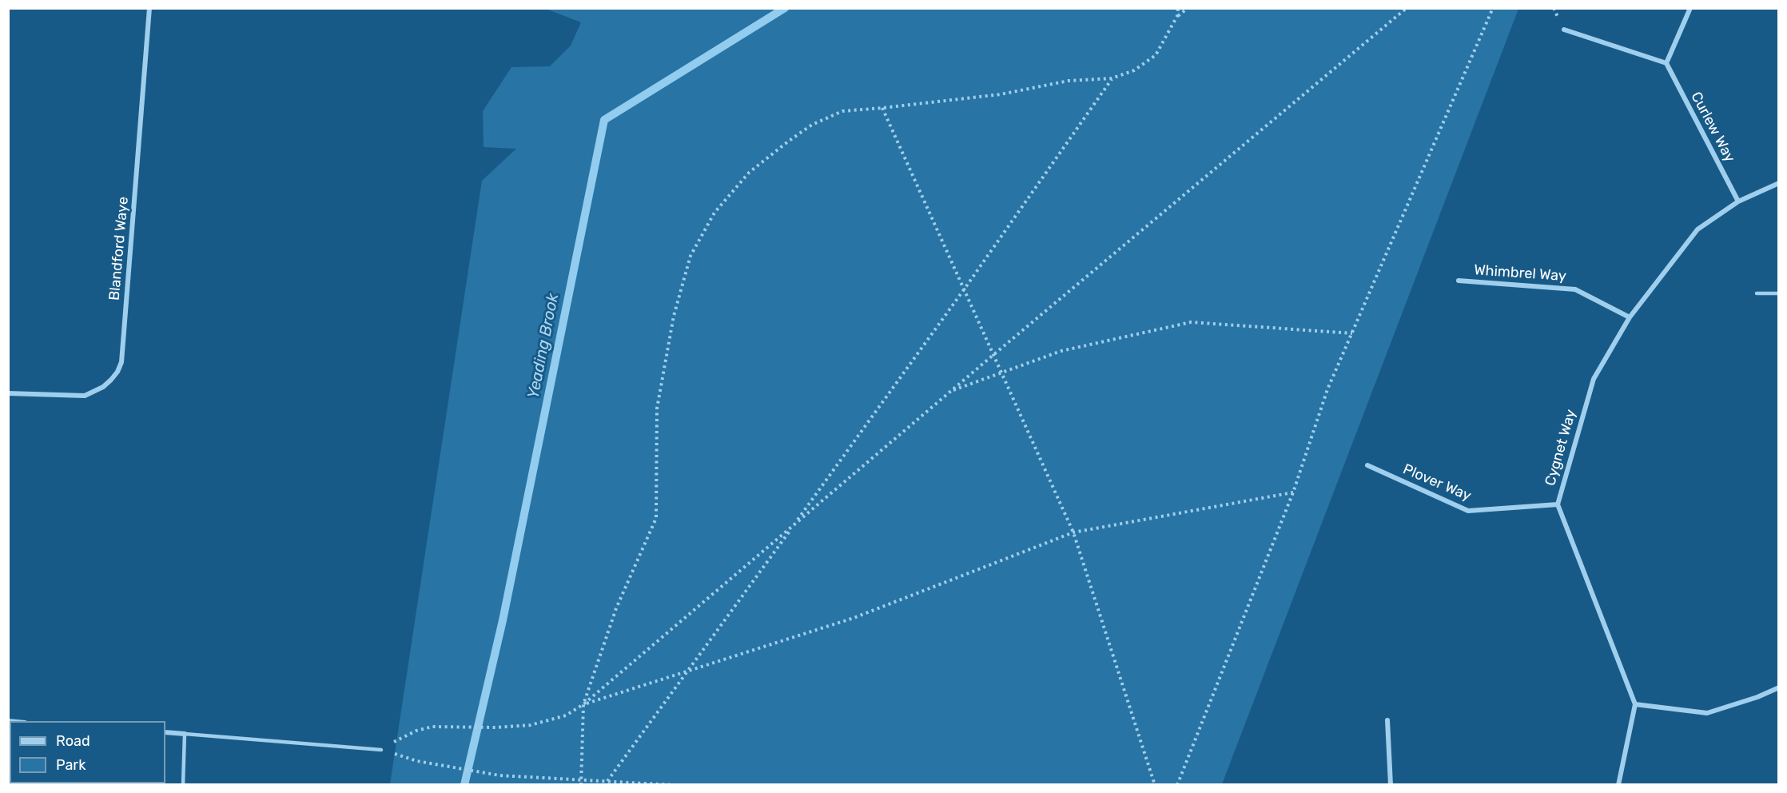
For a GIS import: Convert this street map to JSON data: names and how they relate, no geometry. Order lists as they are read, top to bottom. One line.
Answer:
{"streets":{"street":["Curlew Way","Blandford Waye","Whimbrel Way","Cygnet Way","Plover Way"]},"crossings":[["Curlew Way","Cygnet Way"],["Whimbrel Way","Cygnet Way"],["Cygnet Way","Plover Way"]],"water":["Yeading Brook"],"legend":["Road","Park"]}
